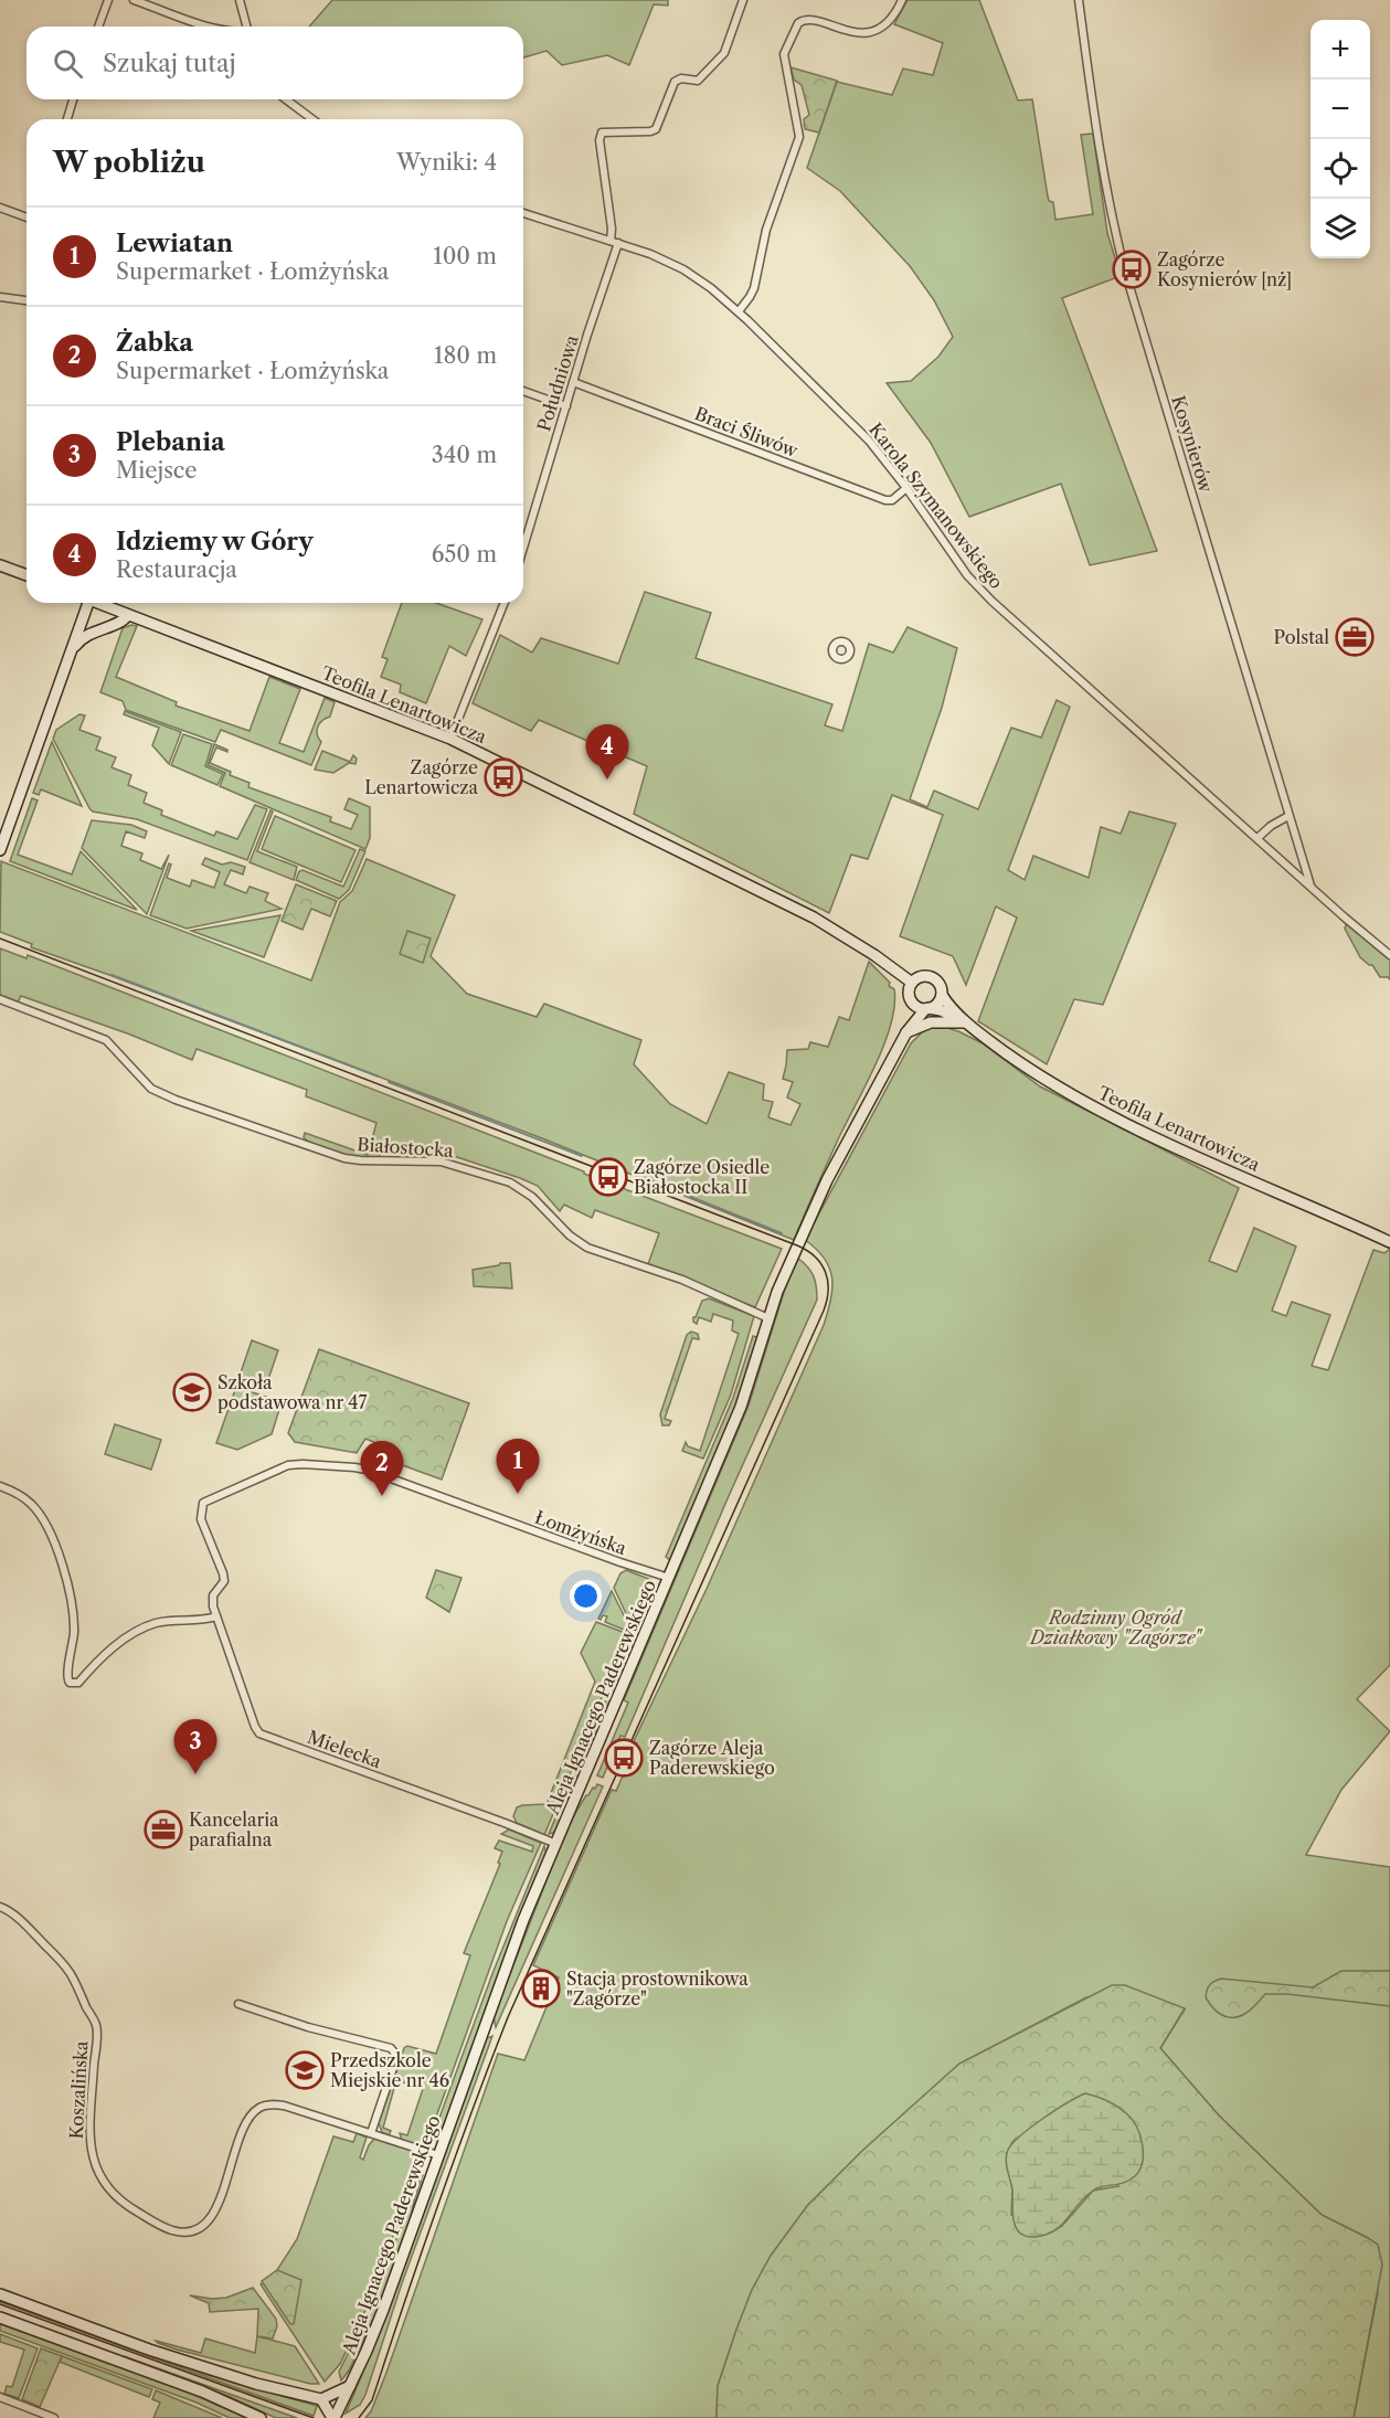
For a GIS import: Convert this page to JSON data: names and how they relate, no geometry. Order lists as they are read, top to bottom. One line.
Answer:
{"streets":{"street":["Południowa","Braci Śliwów","Kosynierów","Karola Szymanowskiego","Teofila Lenartowicza","Białostocka","Łomżyńska","Aleja Ignacego Paderewskiego","Mielecka","Koszalińska"]},"crossings":[["Południowa","Braci Śliwów"],["Południowa","Karola Szymanowskiego"],["Braci Śliwów","Karola Szymanowskiego"],["Kosynierów","Karola Szymanowskiego"],["Teofila Lenartowicza","Aleja Ignacego Paderewskiego"],["Białostocka","Aleja Ignacego Paderewskiego"],["Łomżyńska","Aleja Ignacego Paderewskiego"],["Łomżyńska","Mielecka"],["Aleja Ignacego Paderewskiego","Mielecka"],["Aleja Ignacego Paderewskiego","Koszalińska"]],"parks":["Rodzinny Ogród Działkowy \"Zagórze\""],"places":{"bus stop":["Zagórze Kosynierów [nż]","Zagórze Lenartowicza","Zagórze Osiedle Białostocka II","Zagórze Aleja Paderewskiego"],"office":["Polstal","Kancelaria parafialna"],"school or university":["Szkoła podstawowa nr 47","Przedszkole Miejskie nr 46"],"building":["Stacja prostownikowa \"Zagórze\""]},"page":{"map_buttons":["+","−"],"search":"Szukaj tutaj","heading":["W pobliżu","Wyniki: 4"],"list":[{"mark":"1","name":"Lewiatan","note":"Supermarket · Łomżyńska","value":"100 m"},{"mark":"2","name":"Żabka","note":"Supermarket · Łomżyńska","value":"180 m"},{"mark":"3","name":"Plebania","note":"Miejsce","value":"340 m"},{"mark":"4","name":"Idziemy w Góry","note":"Restauracja","value":"650 m"}],"pins":["4","1","2","3"]}}
